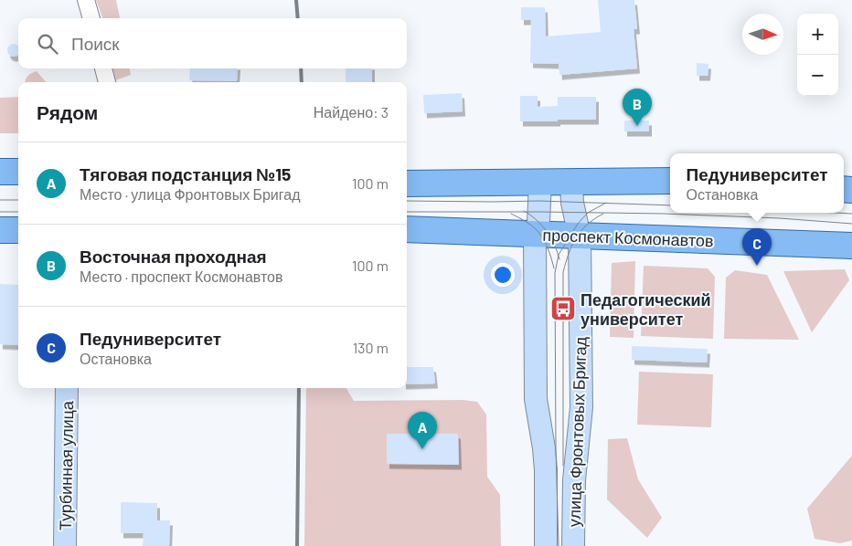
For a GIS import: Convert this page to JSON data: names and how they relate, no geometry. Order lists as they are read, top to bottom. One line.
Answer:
{"streets":{"main road":["проспект Космонавтов","улица Фронтовых Бригад","Турбинная улица"]},"crossings":[["проспект Космонавтов","улица Фронтовых Бригад"]],"places":{"bus stop":["Педагогический университет"]},"north":"right","page":{"map_buttons":["+","−"],"search":"Поиск","heading":["Рядом","Найдено: 3"],"pins":["B","C","A"],"list":[{"mark":"A","name":"Тяговая подстанция №15","note":"Место · улица Фронтовых Бригад","value":"100 m"},{"mark":"B","name":"Восточная проходная","note":"Место · проспект Космонавтов","value":"100 m"},{"mark":"C","name":"Педуниверситет","note":"Остановка","value":"130 m"}],"popup":["Педуниверситет","Остановка"]}}
